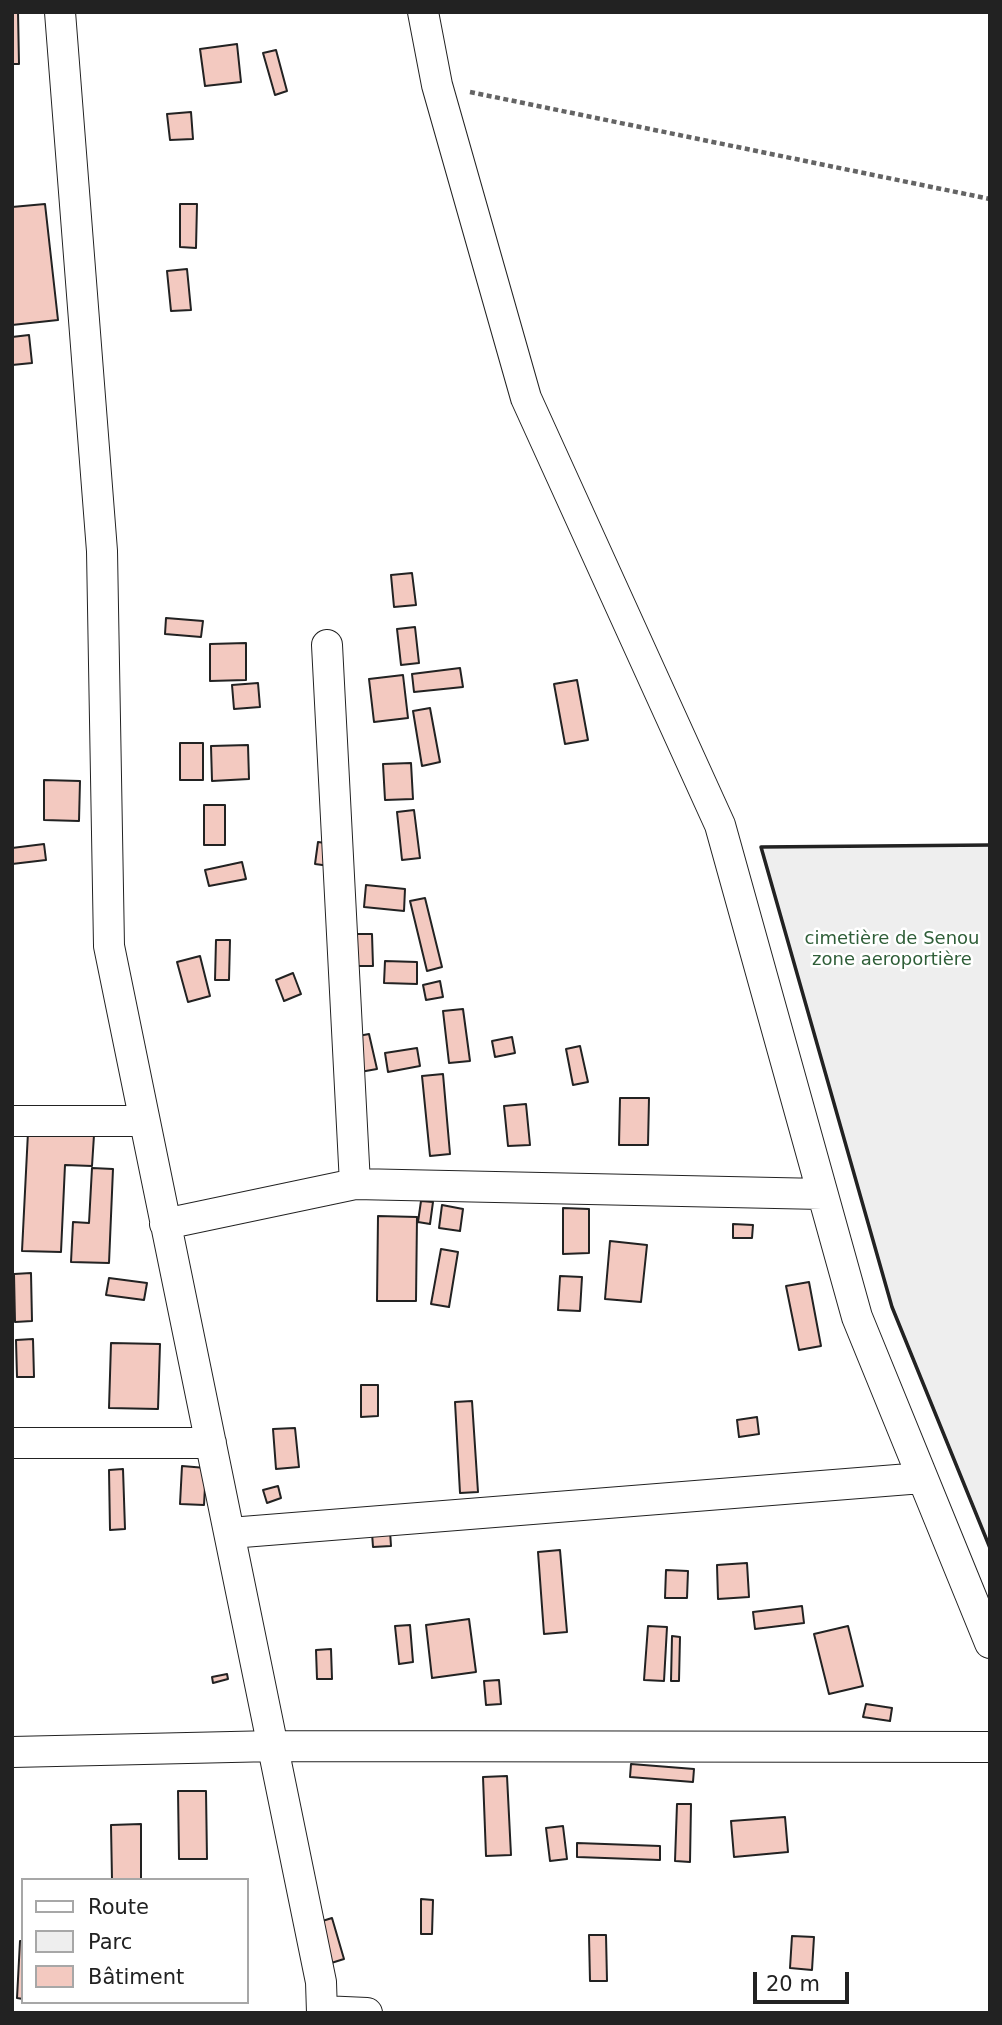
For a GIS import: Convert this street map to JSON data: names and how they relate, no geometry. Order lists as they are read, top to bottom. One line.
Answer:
{"parks":["cimetière de Senou zone aeroportière"],"legend":["Route","Parc","Bâtiment"],"scale_bar":"20 m"}
